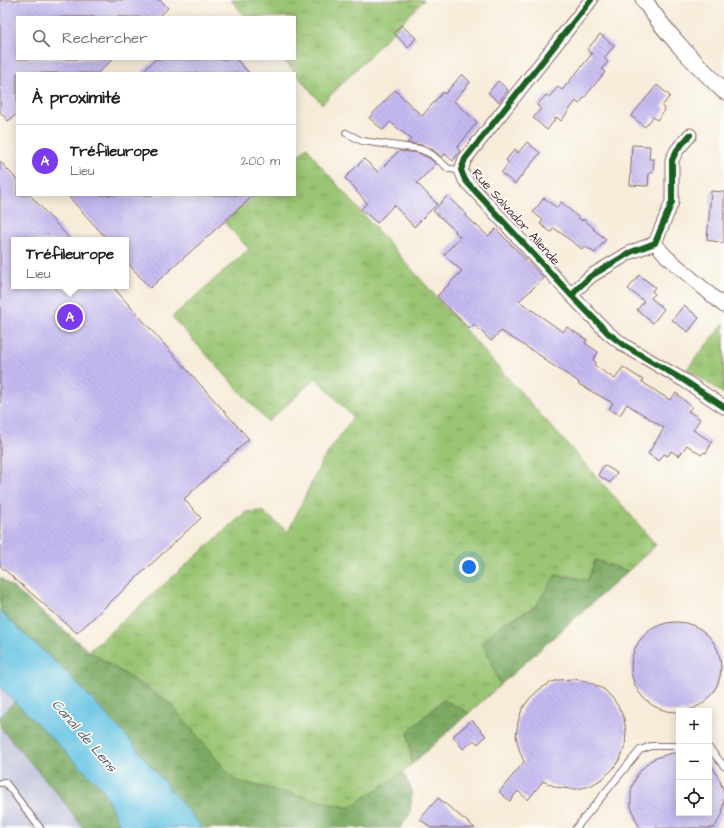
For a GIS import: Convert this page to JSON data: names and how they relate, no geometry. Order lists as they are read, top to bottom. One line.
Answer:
{"streets":{"street":["Rue Salvador Allende"]},"water":["Canal de Lens"],"page":{"search":"Rechercher","heading":"À proximité","list":[{"mark":"A","name":"Tréfileurope","note":"Lieu","value":"200 m"}],"popup":["Tréfileurope","Lieu"],"pins":"A","map_buttons":["+","−"]}}
